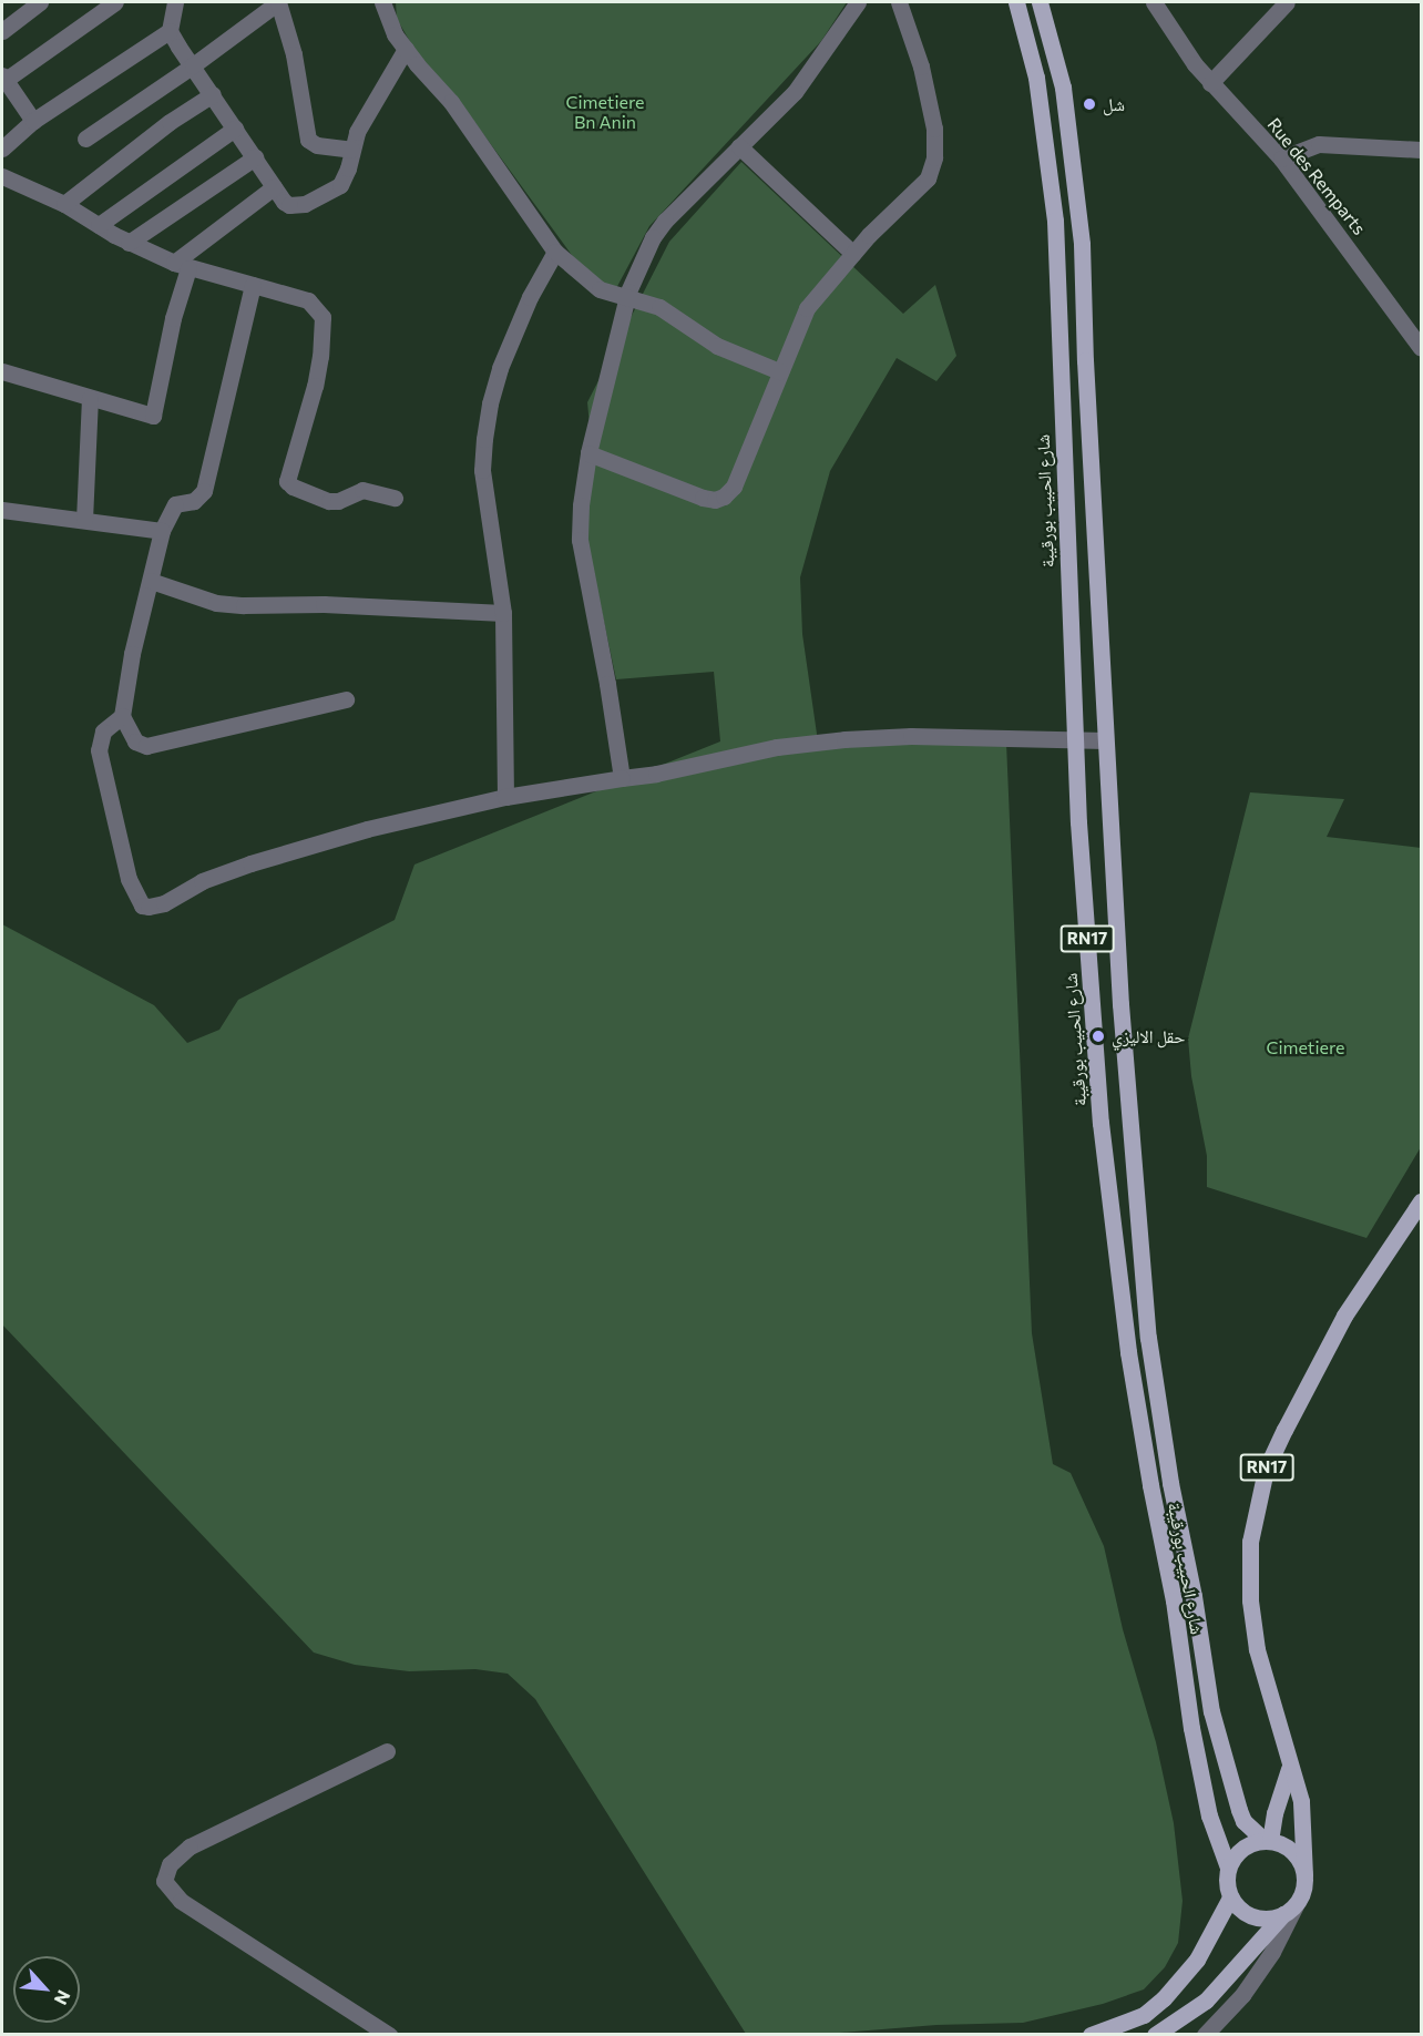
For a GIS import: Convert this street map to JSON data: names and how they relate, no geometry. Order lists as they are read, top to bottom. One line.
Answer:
{"streets":{"main road":["شارع الحبيب بورقيبة","RN17"],"street":["Rue des Remparts"]},"crossings":[["شارع الحبيب بورقيبة","RN17"]],"parks":["Cimetiere Bn Anin","Cimetiere"],"places":["شل","حقل الاليزي"],"north":"bottom right"}
